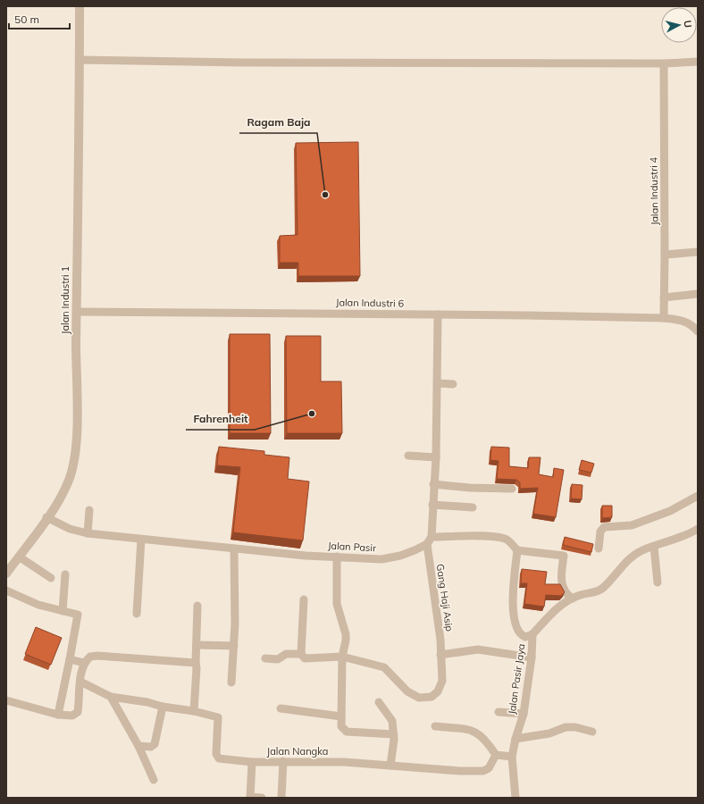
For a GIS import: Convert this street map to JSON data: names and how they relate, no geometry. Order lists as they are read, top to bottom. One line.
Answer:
{"streets":{"street":["Jalan Industri 4","Jalan Industri 1","Jalan Industri 6","Jalan Pasir","Gang Haji Asip","Jalan Pasir Jaya","Jalan Nangka"]},"crossings":[["Jalan Industri 4","Jalan Industri 6"],["Jalan Industri 1","Jalan Industri 6"],["Jalan Industri 1","Jalan Pasir"],["Jalan Pasir","Gang Haji Asip"]],"places":["Ragam Baja","Fahrenheit"],"scale_bar":"50 m","north":"right"}
